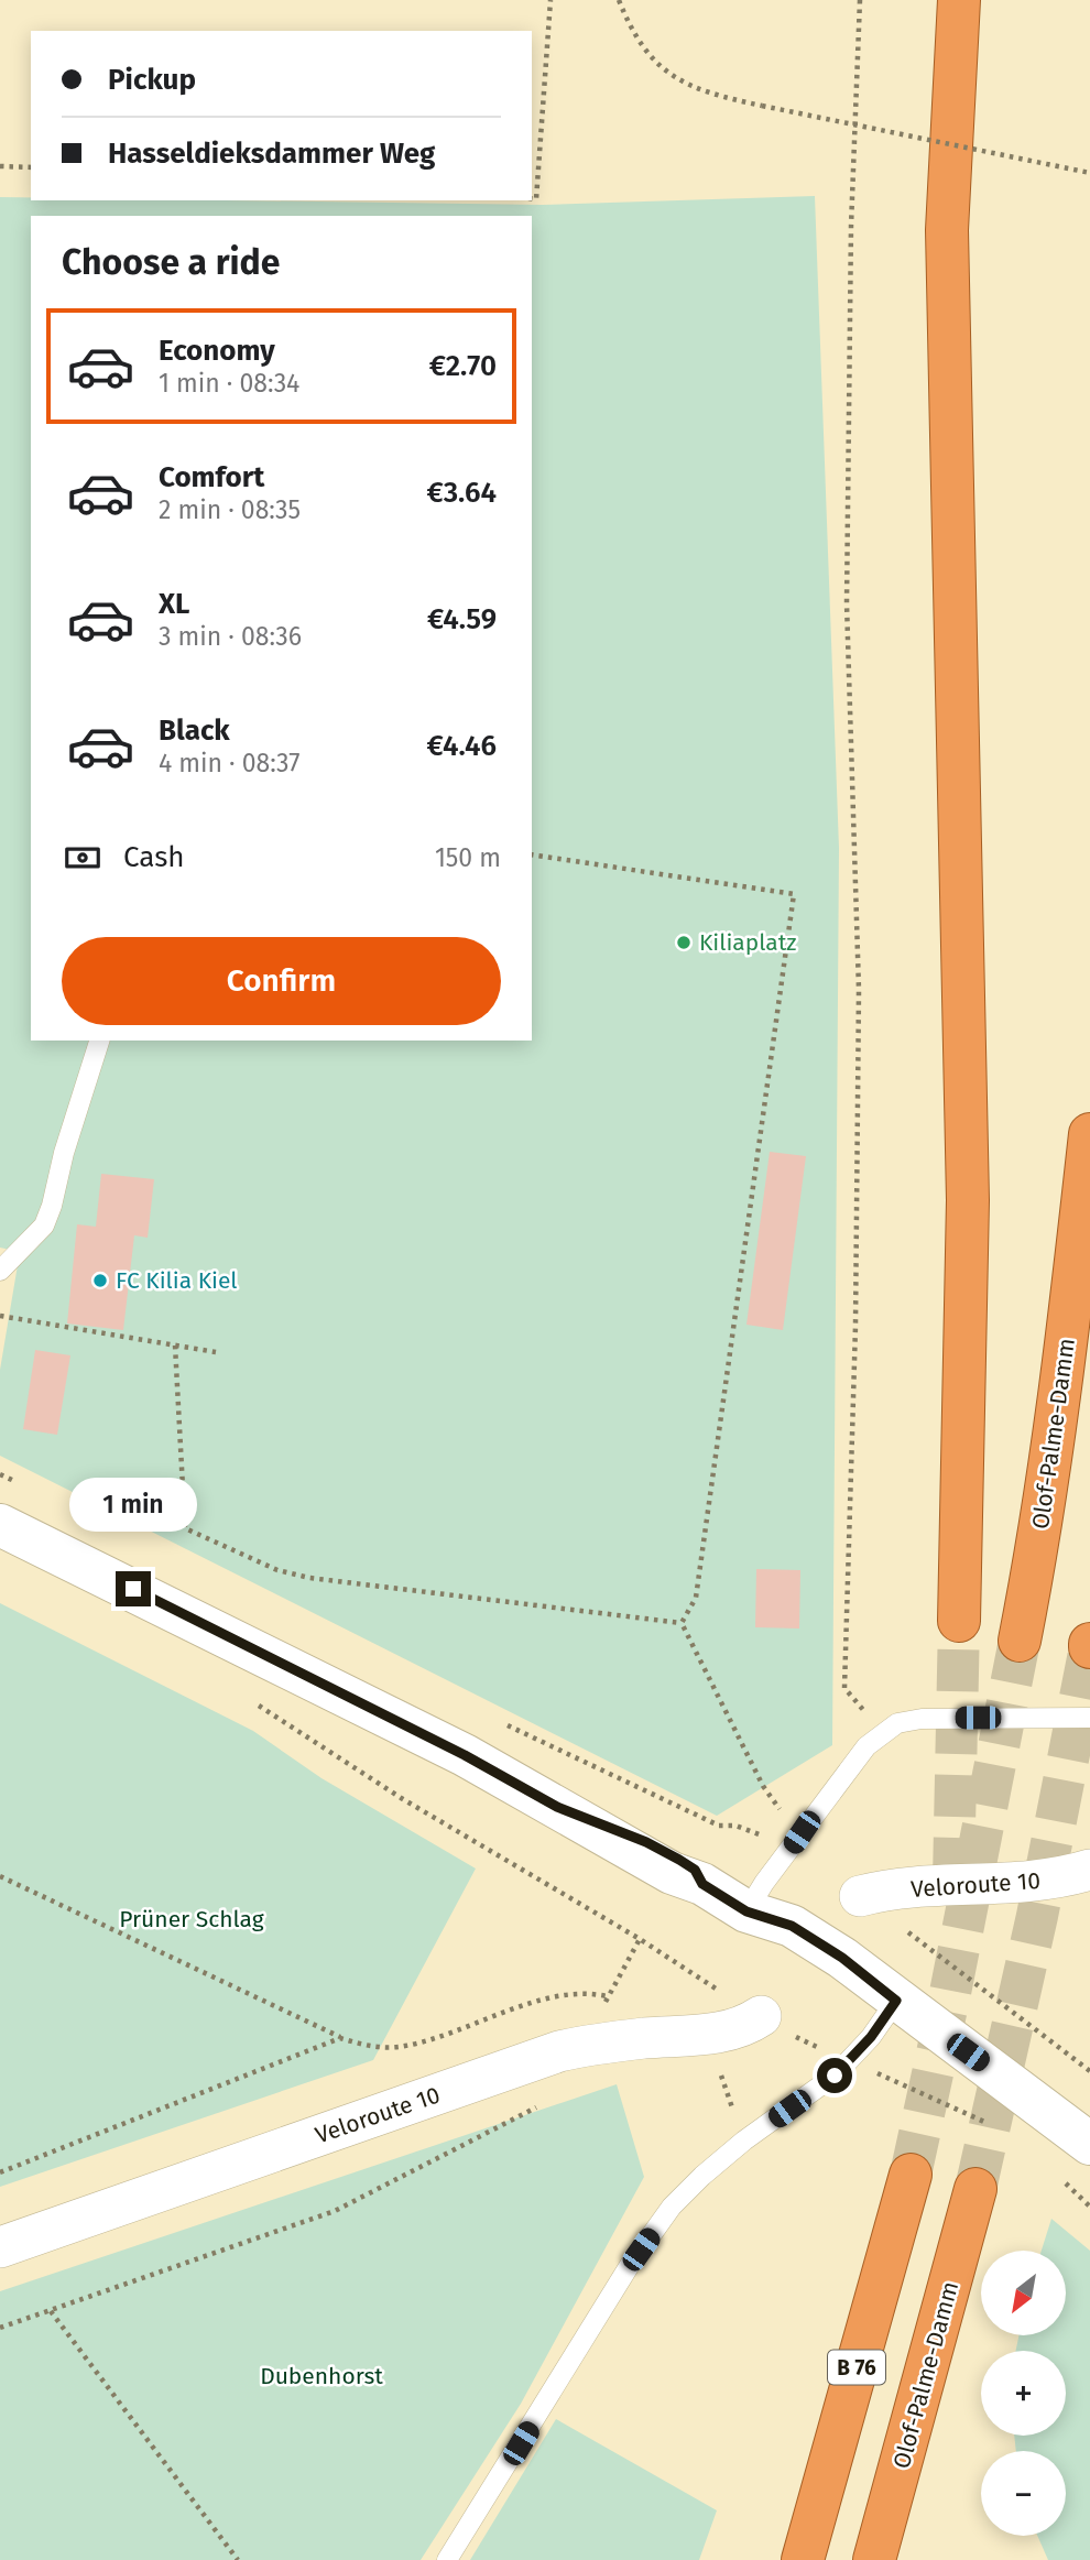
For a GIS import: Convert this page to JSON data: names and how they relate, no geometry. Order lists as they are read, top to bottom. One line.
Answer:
{"streets":{"highway":["Olof-Palme-Damm","B 76"],"street":["Veloroute 10"]},"parks":["Prüner Schlag","Dubenhorst"],"places":["Kiliaplatz","FC Kilia Kiel"],"north":"bottom left","page":{"banner":["Pickup","Hasseldieksdammer Weg"],"heading":"Choose a ride","list":[{"name":"Economy","note":"1 min · 08:34","value":"€2.70"},{"name":"Comfort","note":"2 min · 08:35","value":"€3.64"},{"name":"XL","note":"3 min · 08:36","value":"€4.59"},{"name":"Black","note":"4 min · 08:37","value":"€4.46"}],"pay":["Cash","150 m"],"buttons":"Confirm","bubble":"1 min","map_buttons":["+","−"]}}
